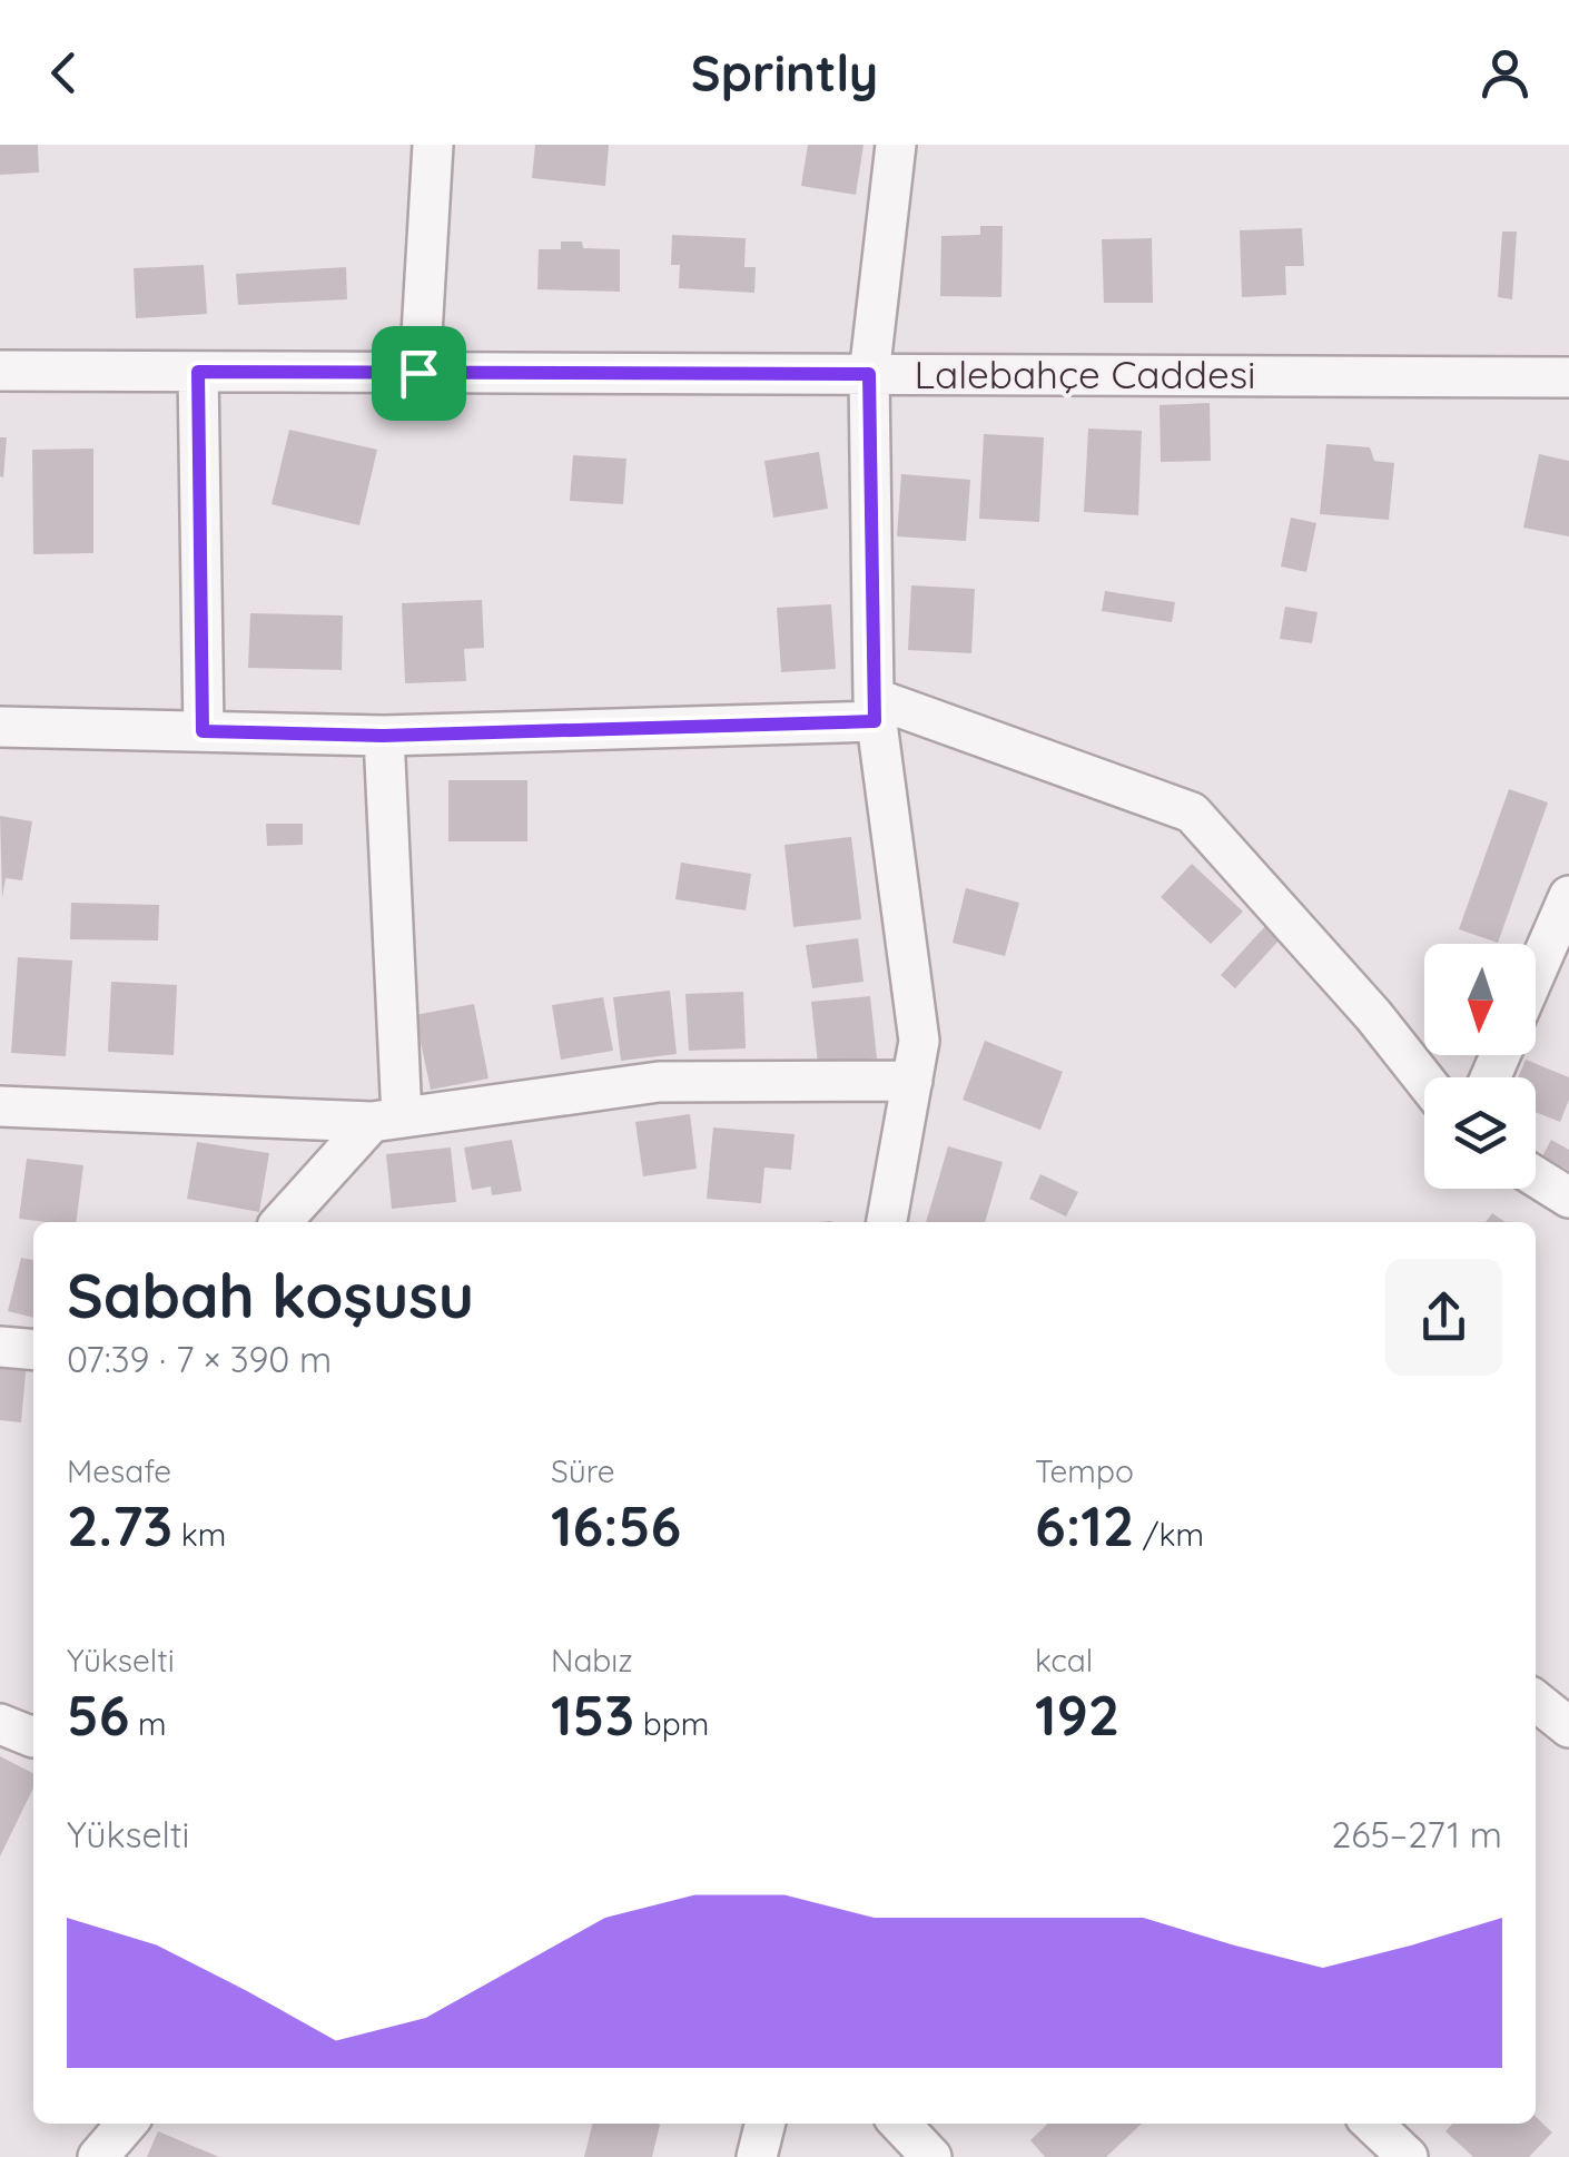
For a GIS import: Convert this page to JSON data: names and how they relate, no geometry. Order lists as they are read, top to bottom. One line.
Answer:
{"streets":{"street":["Lalebahçe Caddesi"]},"north":"bottom","page":{"header":"Sprintly","heading":["Sabah koşusu","07:39 · 7 × 390 m"],"stats":[["Mesafe","2.73 km"],["Süre","16:56"],["Tempo","6:12 /km"],["Yükselti","56 m"],["Nabız","153 bpm"],["kcal","192"]],"chart":["Yükselti","265–271 m"]}}
